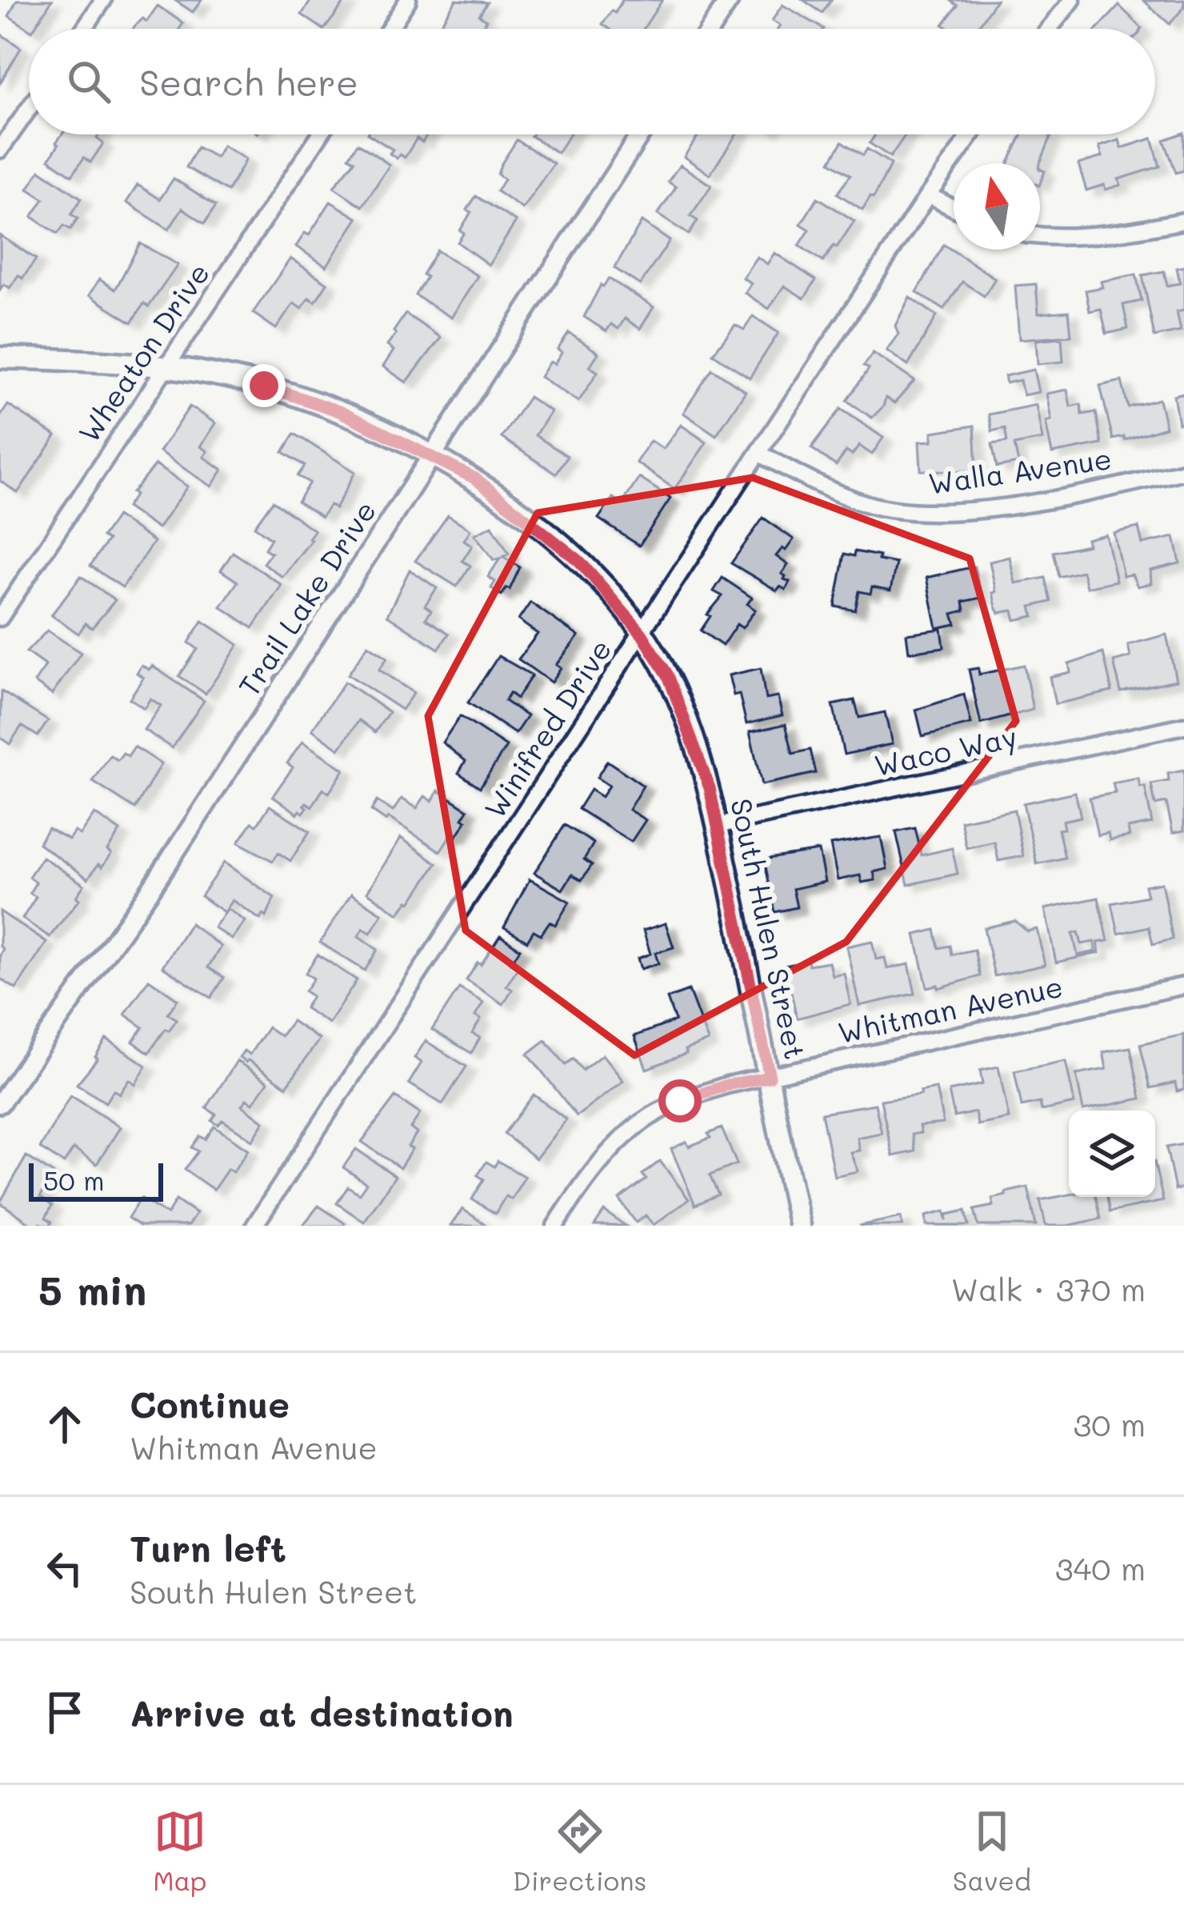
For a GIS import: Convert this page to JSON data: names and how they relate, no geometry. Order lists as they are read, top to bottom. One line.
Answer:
{"streets":{"main road":["South Hulen Street"],"street":["Wheaton Drive","Walla Avenue","Trail Lake Drive","Winifred Drive","Waco Way","Whitman Avenue"]},"crossings":[["Wheaton Drive","South Hulen Street"],["Walla Avenue","Winifred Drive"],["Trail Lake Drive","South Hulen Street"],["Winifred Drive","South Hulen Street"],["Waco Way","South Hulen Street"],["South Hulen Street","Whitman Avenue"]],"scale_bar":"50 m","north":"top","page":{"search":"Search here","scale":"50 m","heading":["5 min","Walk · 370 m"],"list":[["Continue","Whitman Avenue","30 m"],["Turn left","South Hulen Street","340 m"],"Arrive at destination"],"nav":["Map","Directions","Saved"]}}
